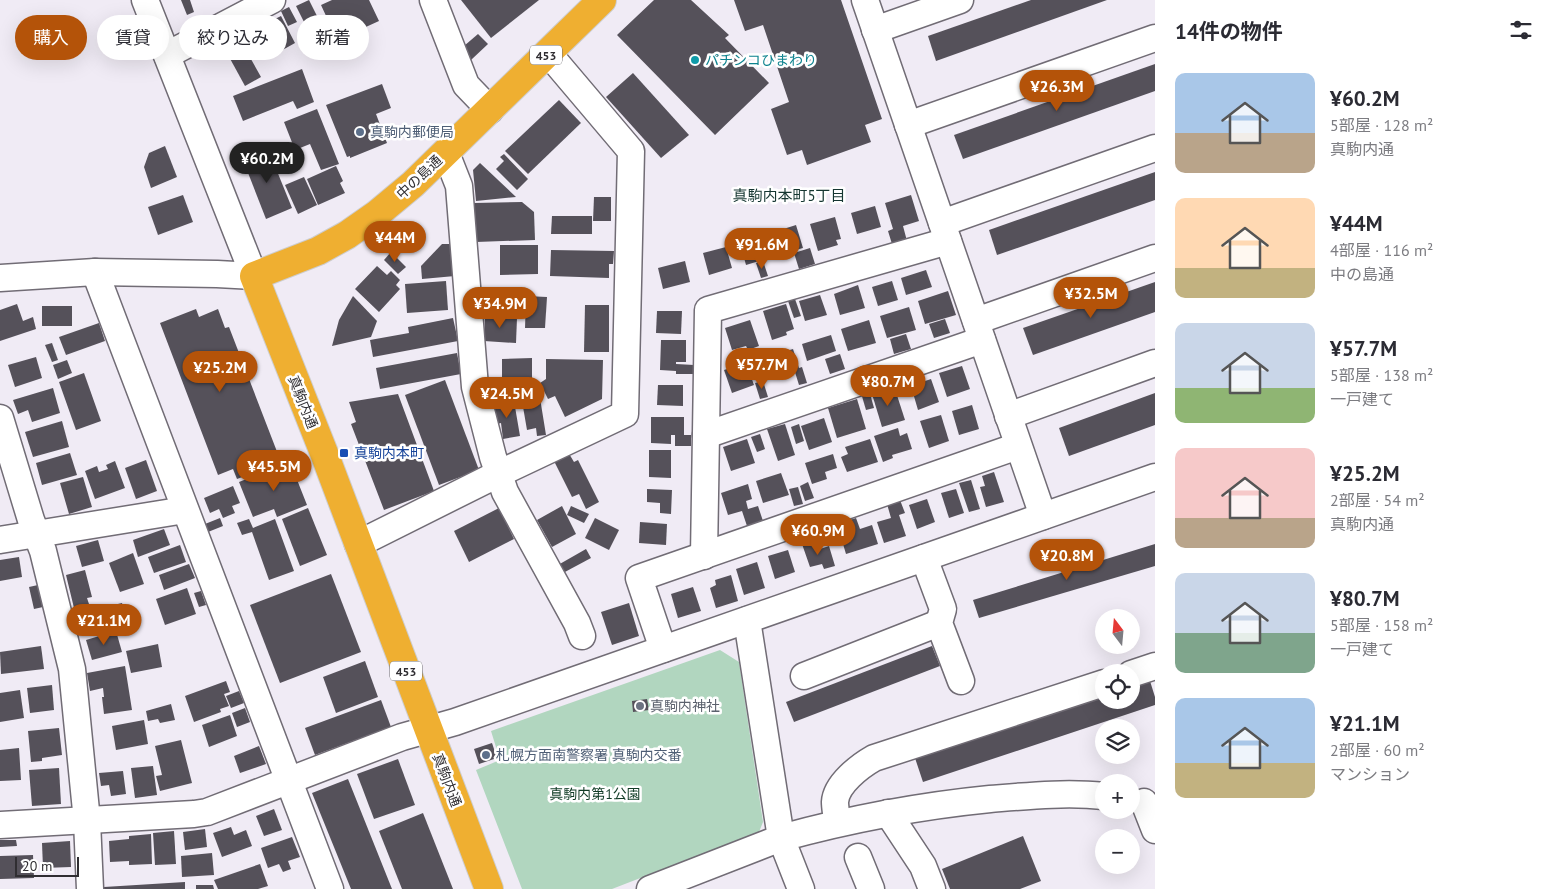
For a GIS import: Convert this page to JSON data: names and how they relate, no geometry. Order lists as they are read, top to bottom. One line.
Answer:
{"streets":{"highway":["453","中の島通","真駒内通"]},"crossings":[["中の島通","真駒内通"]],"districts":["真駒内本町5丁目"],"parks":["真駒内第1公園"],"places":{"other":["パチンコひまわり","真駒内郵便局","真駒内神社","札幌方面南警察署 真駒内交番"],"transit":["真駒内本町"]},"scale_bar":"20 m","north":"top","page":{"heading":"14件の物件","chip":["購入","賃貸","絞り込み","新着"],"list":[{"name":"¥60.2M","note":"5部屋 · 128 m² · 真駒内通"},{"name":"¥44M","note":"4部屋 · 116 m² · 中の島通"},{"name":"¥57.7M","note":"5部屋 · 138 m² · 一戸建て"},{"name":"¥25.2M","note":"2部屋 · 54 m² · 真駒内通"},{"name":"¥80.7M","note":"5部屋 · 158 m² · 一戸建て"},{"name":"¥21.1M","note":"2部屋 · 60 m² · マンション"}],"price":["¥26.3M","¥60.2M","¥44M","¥91.6M","¥32.5M","¥34.9M","¥57.7M","¥25.2M","¥80.7M","¥24.5M","¥45.5M","¥60.9M","¥20.8M","¥21.1M"],"map_buttons":["+","−"],"scale":"20 m"}}
